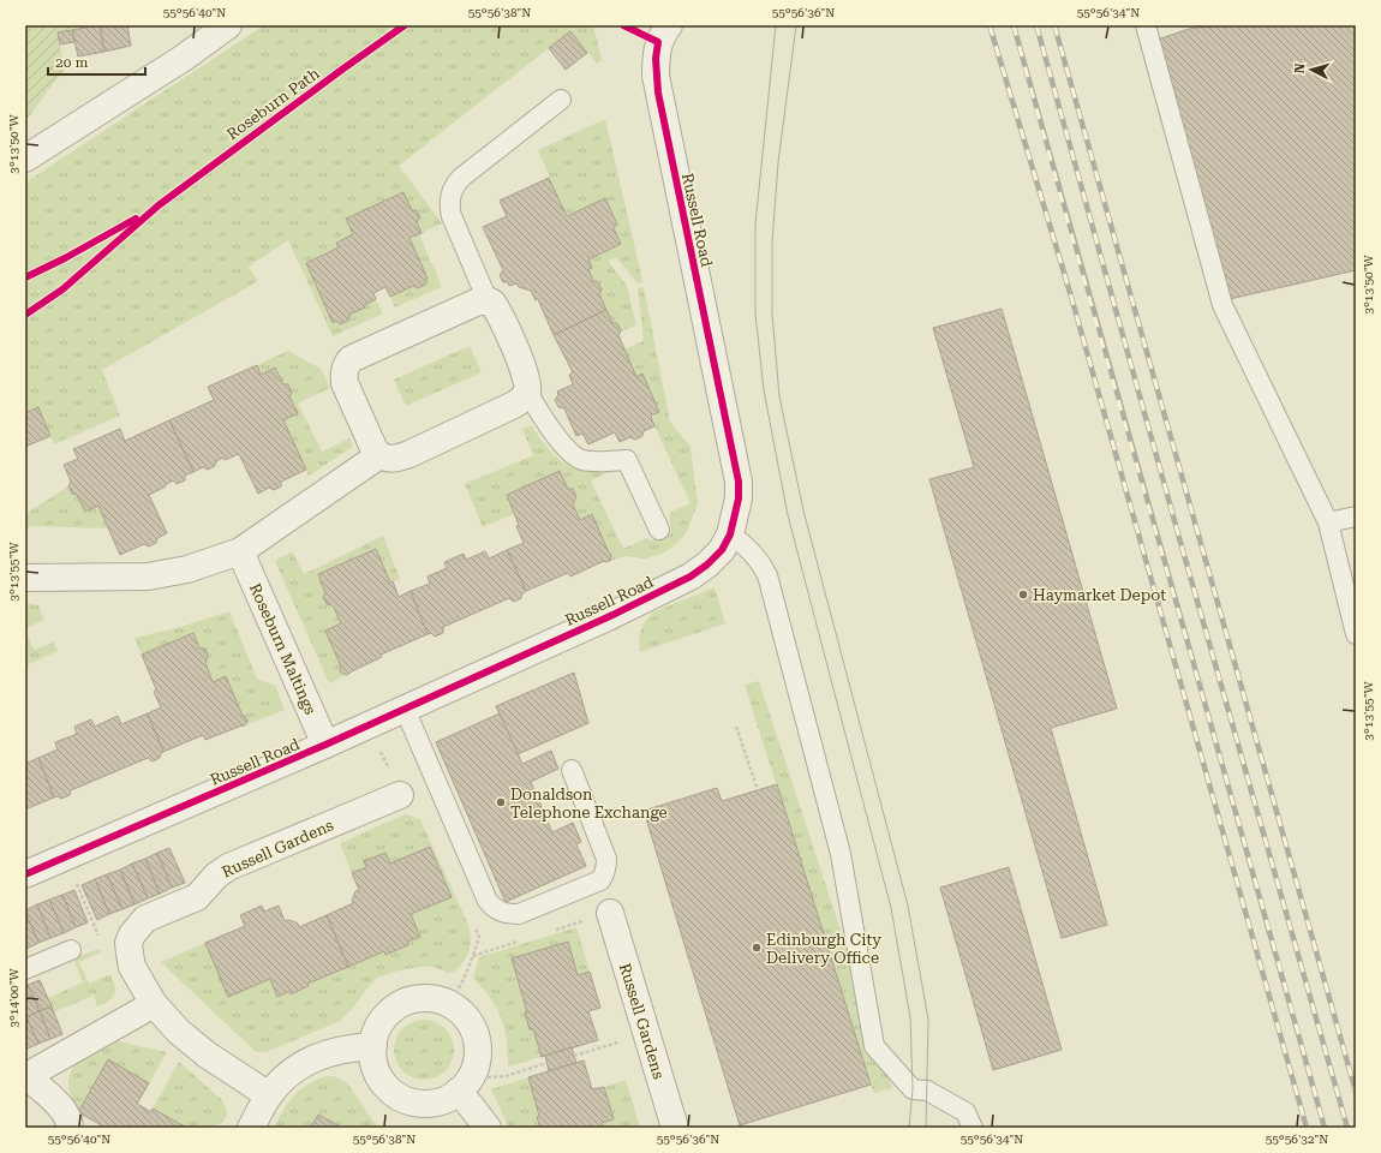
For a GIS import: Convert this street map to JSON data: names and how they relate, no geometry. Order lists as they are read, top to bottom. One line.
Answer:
{"streets":{"street":["Russell Road","Roseburn Maltings","Russell Gardens"],"cycle path":["Roseburn Path"]},"crossings":[["Russell Road","Roseburn Maltings"]],"places":["Haymarket Depot","Donaldson Telephone Exchange","Edinburgh City Delivery Office"],"scale_bar":"20 m","north":"left","coordinates":["55°56'40\"N","55°56'38\"N","55°56'36\"N","55°56'34\"N","3°13'50\"W","3°13'55\"W","3°14'00\"W","55°56'32\"N"]}
